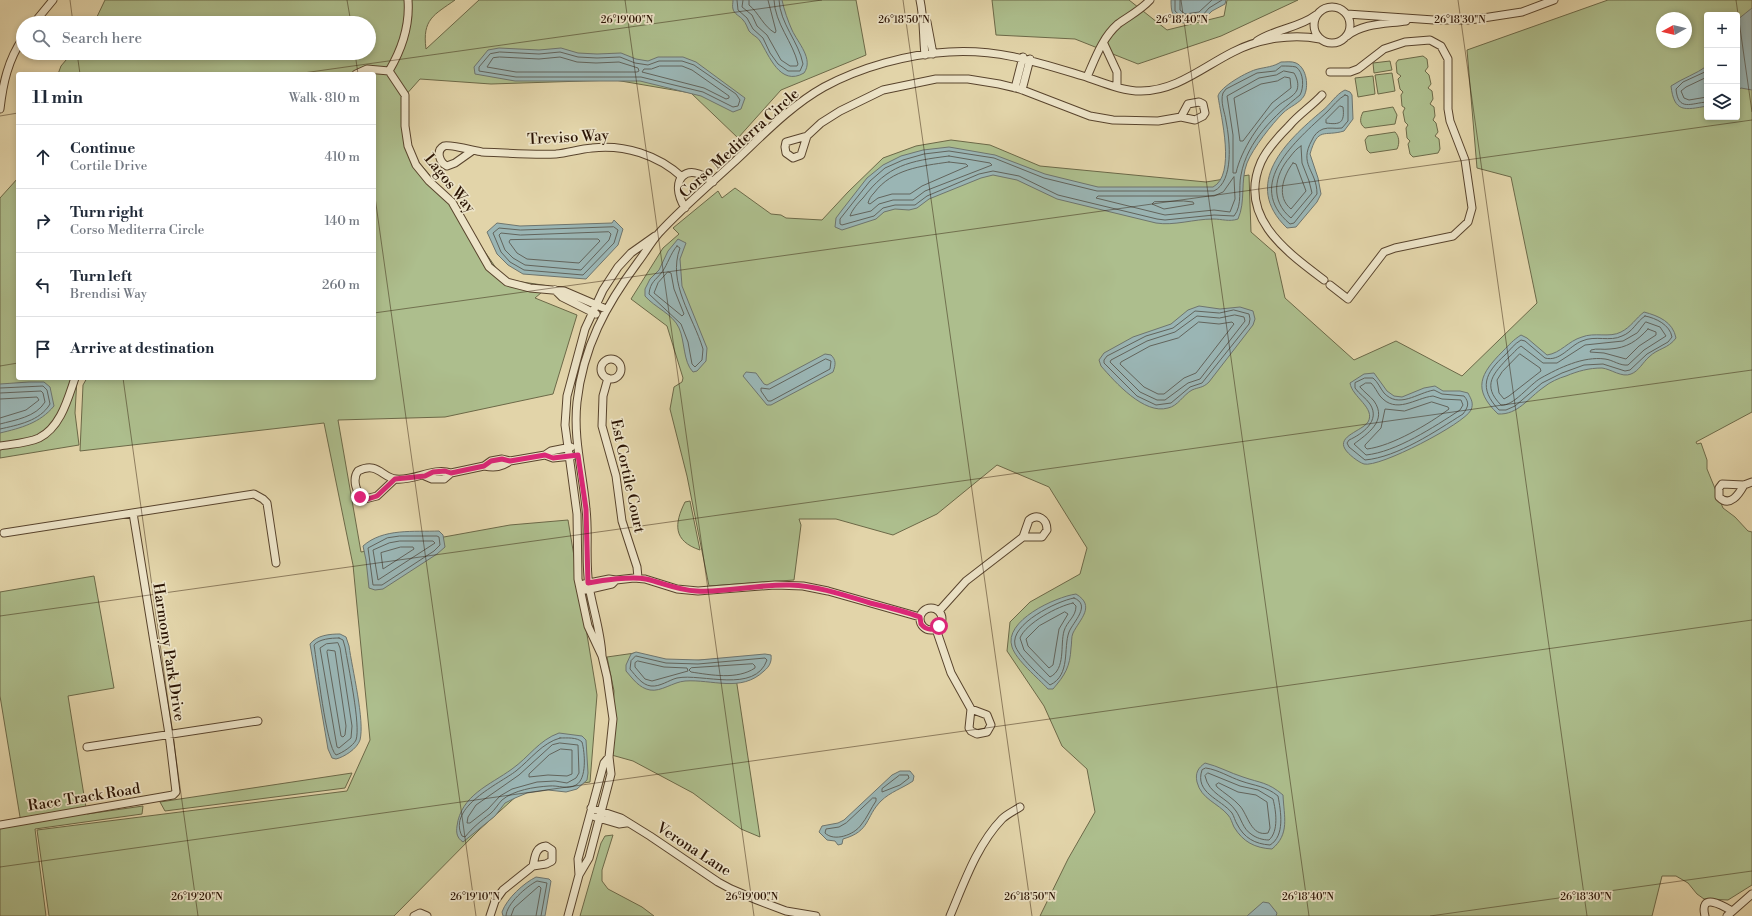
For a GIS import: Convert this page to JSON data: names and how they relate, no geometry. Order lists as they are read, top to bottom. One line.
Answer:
{"streets":{"street":["Treviso Way","Corso Mediterra Circle","Lagos Way","Est Cortile Court","Harmony Park Drive","Race Track Road","Verona Lane"]},"crossings":[["Corso Mediterra Circle","Lagos Way"],["Corso Mediterra Circle","Verona Lane"],["Harmony Park Drive","Race Track Road"]],"north":"left","page":{"map_buttons":["+","−"],"search":"Search here","heading":["11 min","Walk · 810 m"],"list":[["Continue","Cortile Drive","410 m"],["Turn right","Corso Mediterra Circle","140 m"],["Turn left","Brendisi Way","260 m"],"Arrive at destination"]},"coordinates":["26°19'00\"N","26°18'50\"N","26°18'40\"N","26°18'30\"N","26°19'20\"N","26°19'10\"N"]}
